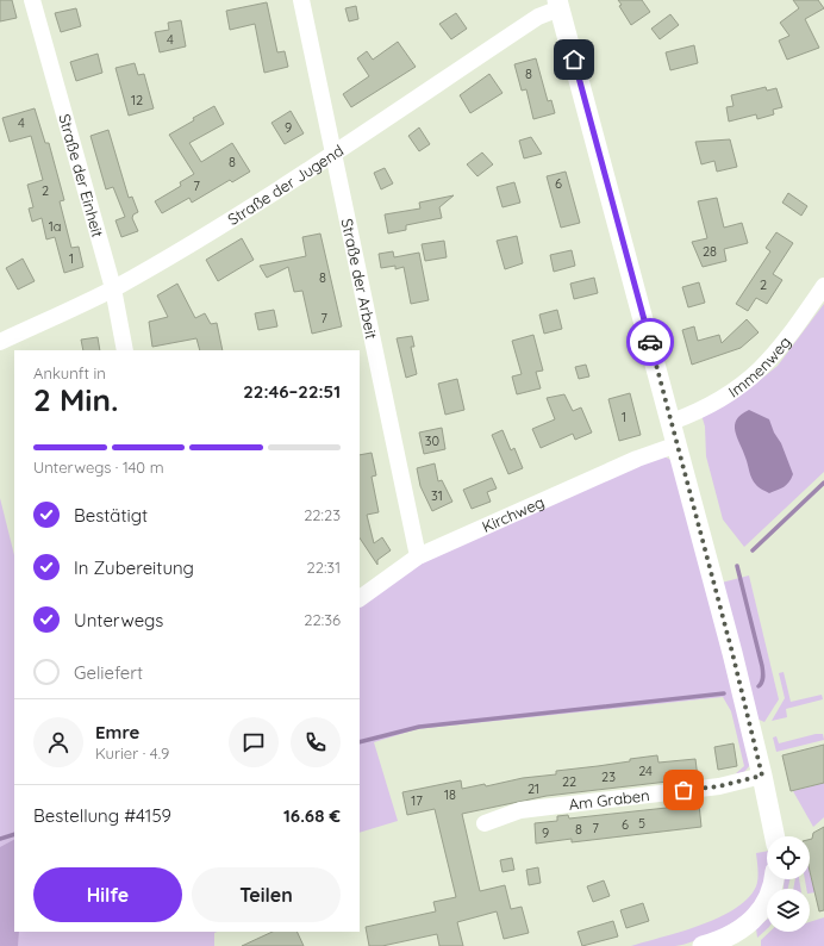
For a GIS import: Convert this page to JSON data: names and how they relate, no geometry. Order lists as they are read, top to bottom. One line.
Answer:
{"streets":{"street":["Straße der Einheit","Straße der Jugend","Straße der Arbeit","Immenweg","Kirchweg","Am Graben"]},"crossings":[["Straße der Einheit","Straße der Jugend"],["Straße der Jugend","Straße der Arbeit"],["Straße der Arbeit","Kirchweg"]],"house_numbers":["4","8","12","4","9","8","6","7","2","1a","28","1","8","2","7","1","30","31","24","23","22","21","18","17","5","6","7","8","9"],"page":{"heading":["2 Min.","Ankunft in","22:46–22:51"],"panel":["Emre","Kurier · 4.9","Bestellung #4159","16.68 €"],"bar":"Unterwegs · 140 m","list":[["Bestätigt","22:23"],["In Zubereitung","22:31"],["Unterwegs","22:36"],"Geliefert"],"buttons":["Hilfe","Teilen"]}}
